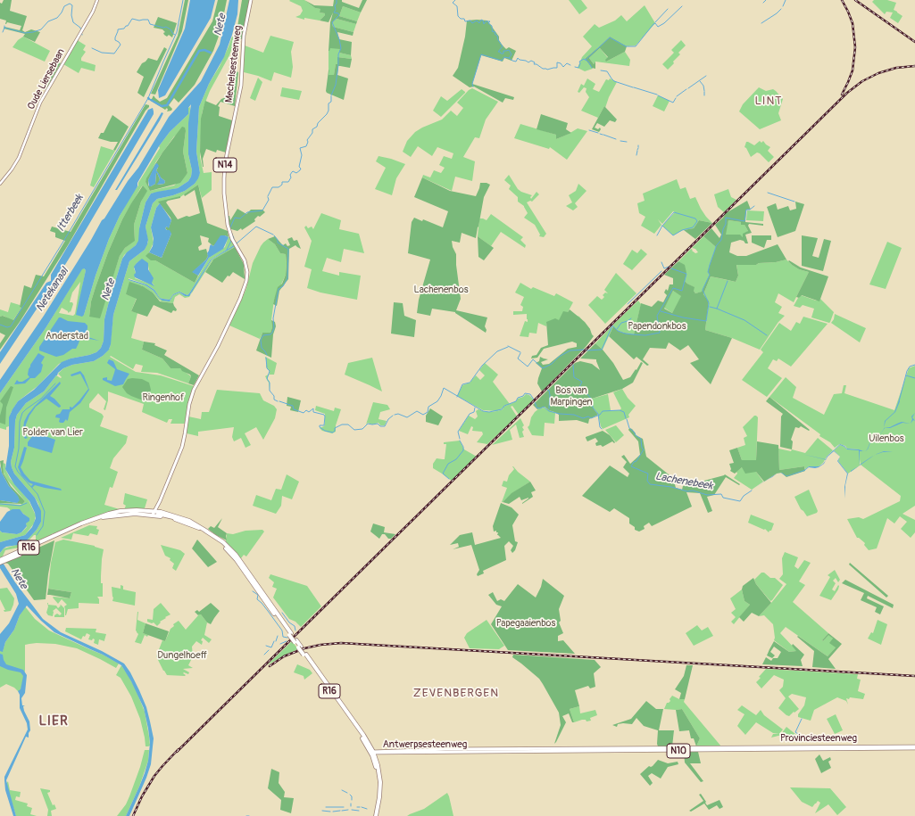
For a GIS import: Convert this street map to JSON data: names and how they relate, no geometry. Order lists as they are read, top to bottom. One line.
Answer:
{"streets":{"highway":["R16"],"main road":["Mechelsesteenweg","Oude Liersebaan","N14","Provinciesteenweg","Antwerpsesteenweg","N10"]},"crossings":[["Mechelsesteenweg","R16"],["R16","Antwerpsesteenweg"],["Provinciesteenweg","Antwerpsesteenweg"],["Antwerpsesteenweg","N10"]],"districts":["LINT","ZEVENBERGEN","LIER"],"water":["Nete","Itterbeek","Netekanaal","Lachenebeek"],"parks":["Lachenenbos","Papendonkbos","Anderstad","Bos van Marpingen","Ringenhof","Polder van Lier","Uilenbos","Papegaaienbos","Dungelhoeff"]}
